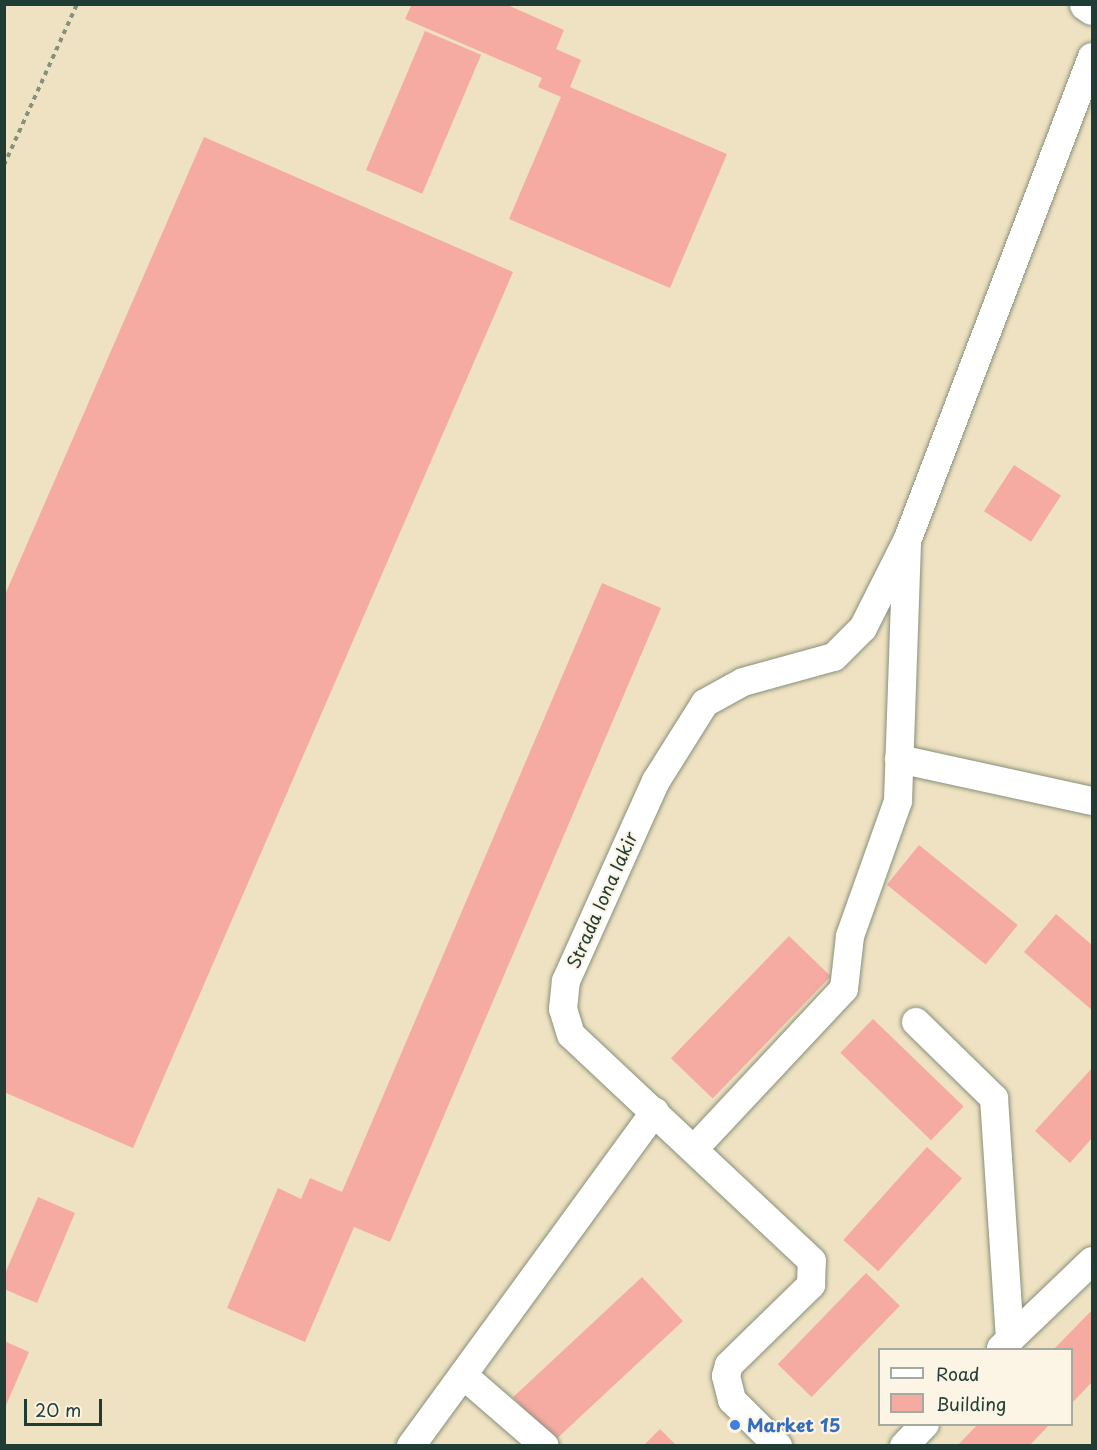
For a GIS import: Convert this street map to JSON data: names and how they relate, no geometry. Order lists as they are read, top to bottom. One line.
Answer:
{"streets":{"lane":["Strada Iona Iakir"]},"places":["Market 15"],"legend":["Road","Building"],"scale_bar":"20 m"}
